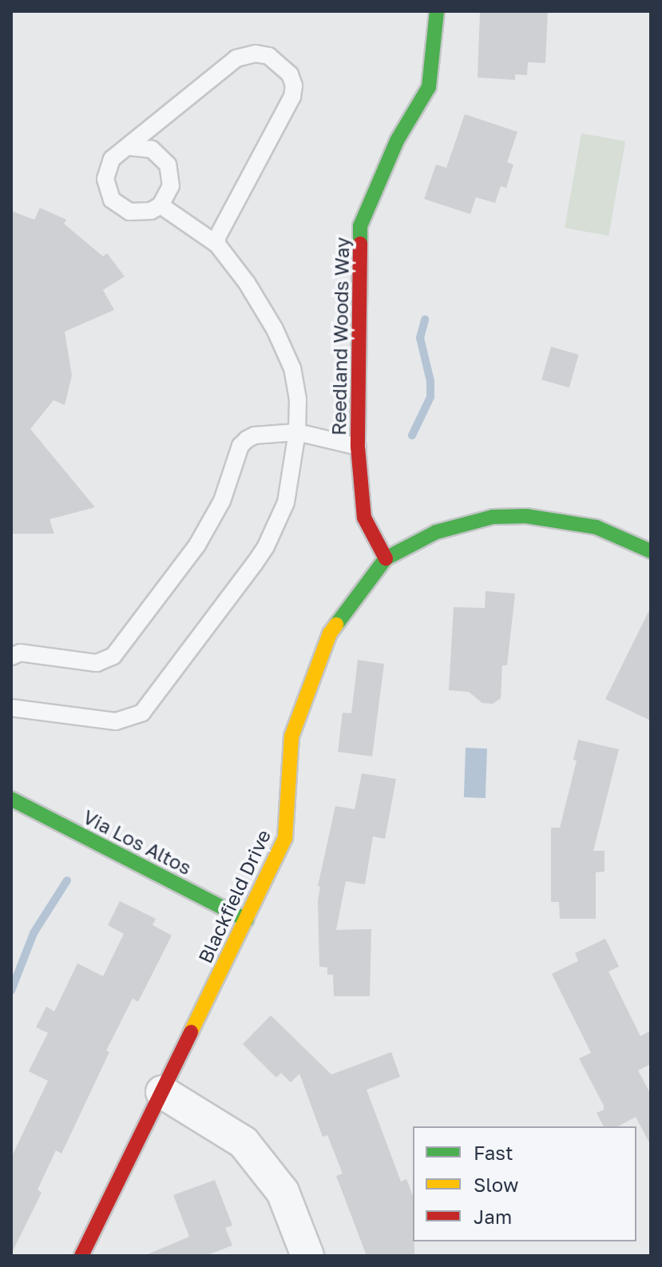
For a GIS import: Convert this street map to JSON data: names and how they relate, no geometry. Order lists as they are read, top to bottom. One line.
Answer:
{"streets":{"street":["Reedland Woods Way","Via Los Altos","Blackfield Drive"]},"crossings":[["Reedland Woods Way","Blackfield Drive"],["Via Los Altos","Blackfield Drive"]],"legend":["Fast","Slow","Jam"]}
